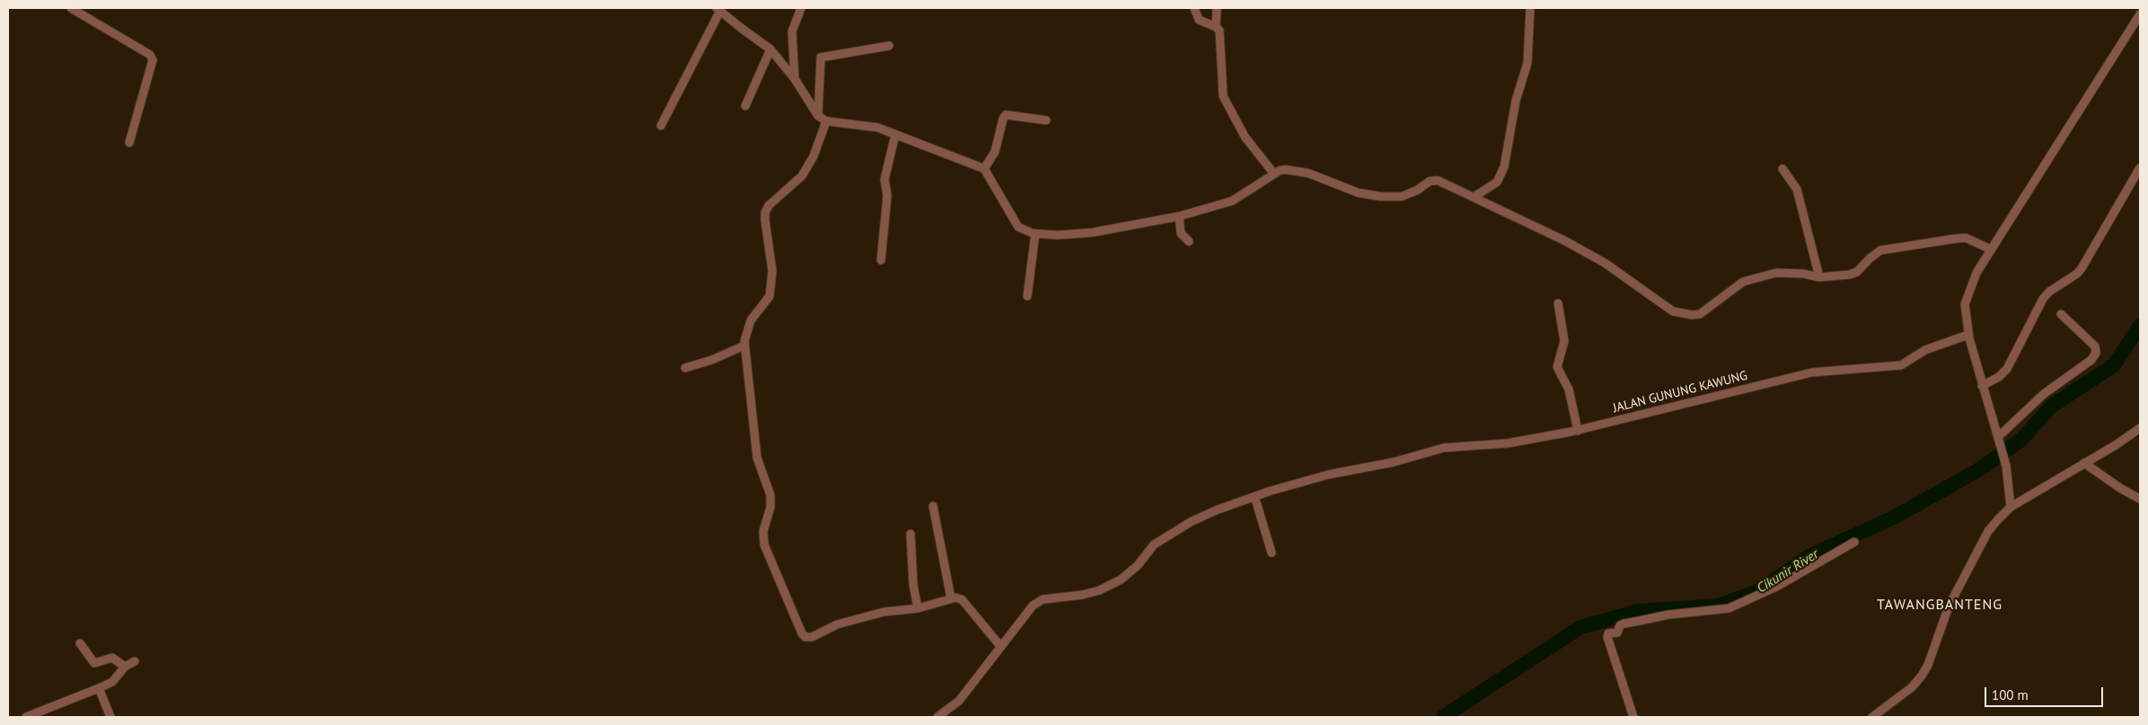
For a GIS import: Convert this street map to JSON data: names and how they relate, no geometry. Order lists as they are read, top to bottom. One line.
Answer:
{"streets":{"street":["JALAN GUNUNG KAWUNG"]},"districts":["TAWANGBANTENG"],"water":["Cikunir River"],"scale_bar":"100 m"}
